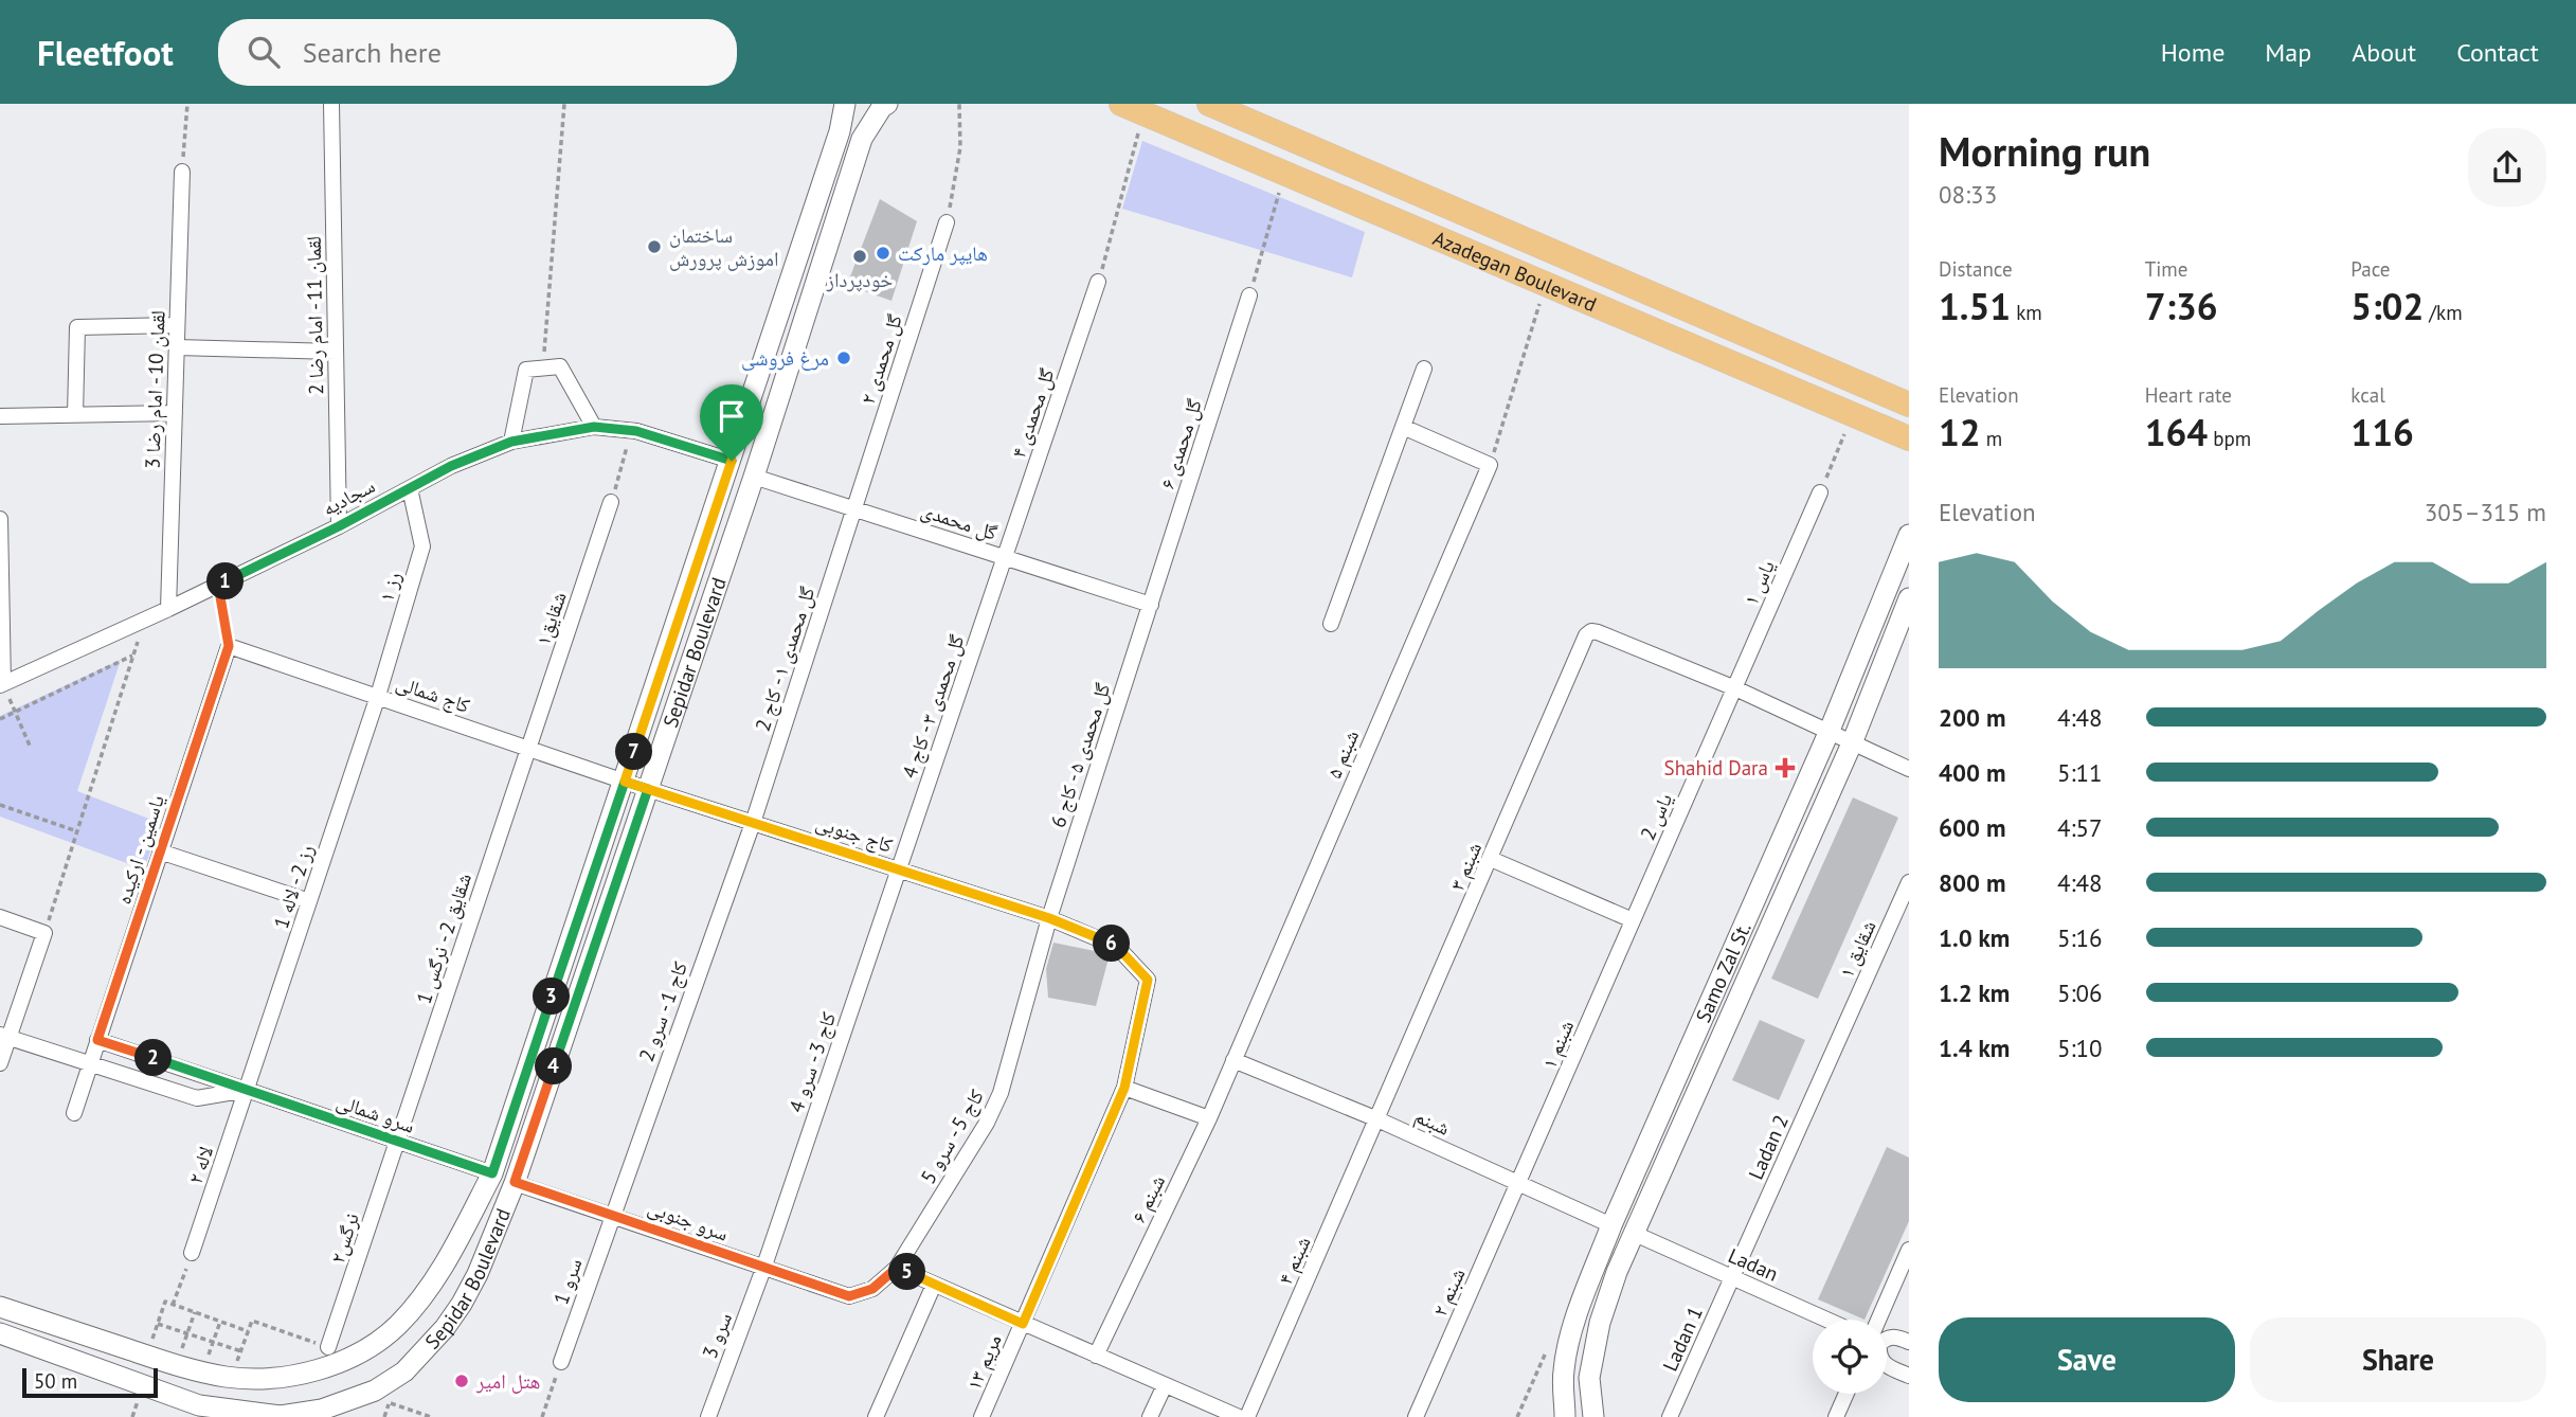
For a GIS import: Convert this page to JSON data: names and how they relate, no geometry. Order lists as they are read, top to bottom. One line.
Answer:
{"streets":{"main road":["Azadegan Boulevard"],"street":["لقمان 11 - امام رضا 2","گل محمدی ۲","لقمان 10 - امام رضا 3","گل محمدی ۴","گل محمدی ۶","سجادیه","گل محمدی","یاس ۱","رز ۱","شقایق۱","Sepidar Boulevard","گل محمدی ۱ - کاج 2","کاج شمالی","گل محمدی ۳ - کاج 4","شبنم ۵","گل محمدی ۵ - کاج 6","یاس 2","کاج جنوبی","یاسمین - ارکیده","شبنم ۳","رز 2 - لاله 1","شقایق 2 - نرگس 1","شقایق ۱","Samo Zal St.","کاج 1 - سرو 2","شبنم ۱","کاج 3 - سرو 4","سرو شمالی","شبنم","کاج 5 - سرو 5","Ladan 2","لاله ۲","شبنم ۶","سرو جنوبی","نرگس۲","شبنم ۴","Ladan","سرو 1","شبنم ۲","سرو 3","Ladan 1","مریم ۱۳"]},"crossings":[["لقمان 11 - امام رضا 2","سجادیه"],["گل محمدی ۲","گل محمدی"],["گل محمدی ۲","گل محمدی ۱ - کاج 2"],["لقمان 10 - امام رضا 3","سجادیه"],["گل محمدی ۴","گل محمدی"],["گل محمدی ۴","گل محمدی ۳ - کاج 4"],["گل محمدی ۶","گل محمدی"],["گل محمدی ۶","گل محمدی ۵ - کاج 6"],["سجادیه","رز ۱"],["سجادیه","Sepidar Boulevard"],["گل محمدی","Sepidar Boulevard"],["گل محمدی","گل محمدی ۱ - کاج 2"],["گل محمدی","گل محمدی ۳ - کاج 4"],["گل محمدی","گل محمدی ۵ - کاج 6"],["یاس ۱","یاس 2"],["یاس ۱","شبنم ۳"],["رز ۱","کاج شمالی"],["رز ۱","رز 2 - لاله 1"],["شقایق۱","کاج شمالی"],["شقایق۱","شقایق 2 - نرگس 1"],["Sepidar Boulevard","کاج شمالی"],["Sepidar Boulevard","کاج جنوبی"],["Sepidar Boulevard","سرو شمالی"],["Sepidar Boulevard","سرو جنوبی"],["گل محمدی ۱ - کاج 2","کاج جنوبی"],["گل محمدی ۱ - کاج 2","کاج 1 - سرو 2"],["کاج شمالی","کاج جنوبی"],["کاج شمالی","یاسمین - ارکیده"],["کاج شمالی","رز 2 - لاله 1"],["کاج شمالی","شقایق 2 - نرگس 1"],["گل محمدی ۳ - کاج 4","کاج جنوبی"],["گل محمدی ۳ - کاج 4","کاج 3 - سرو 4"],["شبنم ۵","شبنم"],["شبنم ۵","شبنم ۶"],["گل محمدی ۵ - کاج 6","کاج جنوبی"],["گل محمدی ۵ - کاج 6","کاج 5 - سرو 5"],["یاس 2","شبنم ۳"],["یاس 2","شبنم ۱"],["کاج جنوبی","کاج 1 - سرو 2"],["کاج جنوبی","کاج 3 - سرو 4"],["کاج جنوبی","کاج 5 - سرو 5"],["کاج جنوبی","مریم ۱۳"],["یاسمین - ارکیده","سرو شمالی"],["شبنم ۳","شبنم"],["شبنم ۳","شبنم ۴"],["رز 2 - لاله 1","سرو شمالی"],["رز 2 - لاله 1","لاله ۲"],["شقایق 2 - نرگس 1","سرو شمالی"],["شقایق 2 - نرگس 1","نرگس۲"],["شقایق ۱","Ladan 2"],["Samo Zal St.","شبنم"],["Samo Zal St.","Ladan"],["کاج 1 - سرو 2","سرو جنوبی"],["کاج 1 - سرو 2","سرو 1"],["شبنم ۱","شبنم"],["شبنم ۱","شبنم ۲"],["کاج 3 - سرو 4","سرو جنوبی"],["کاج 3 - سرو 4","سرو 3"],["سرو شمالی","لاله ۲"],["سرو شمالی","نرگس۲"],["شبنم","شبنم ۶"],["شبنم","شبنم ۴"],["شبنم","شبنم ۲"],["کاج 5 - سرو 5","سرو جنوبی"],["Ladan 2","Ladan"],["Ladan 2","Ladan 1"],["سرو جنوبی","سرو 1"],["سرو جنوبی","سرو 3"],["Ladan","Ladan 1"]],"places":{"other":["ساختمان اموزش پرورش","هایپر مارکت","خودپرداز","مرغ فروشی","هتل امیر"],"health":["Shahid Dara"]},"scale_bar":"50 m","page":{"header":"Fleetfoot","search":"Search here","nav":["Home","Map","About","Contact"],"heading":["Morning run","08:33"],"stats":[["Distance","1.51 km"],["Time","7:36"],["Pace","5:02 /km"],["Elevation","12 m"],["Heart rate","164 bpm"],["kcal","116"]],"chart":["Elevation","305–315 m"],"pins":["1","7","6","3","2","4","5"],"list":[{"name":"200 m","note":"4:48"},{"name":"400 m","note":"5:11"},{"name":"600 m","note":"4:57"},{"name":"800 m","note":"4:48"},{"name":"1.0 km","note":"5:16"},{"name":"1.2 km","note":"5:06"},{"name":"1.4 km","note":"5:10"}],"buttons":["Save","Share"],"scale":"50 m"}}
